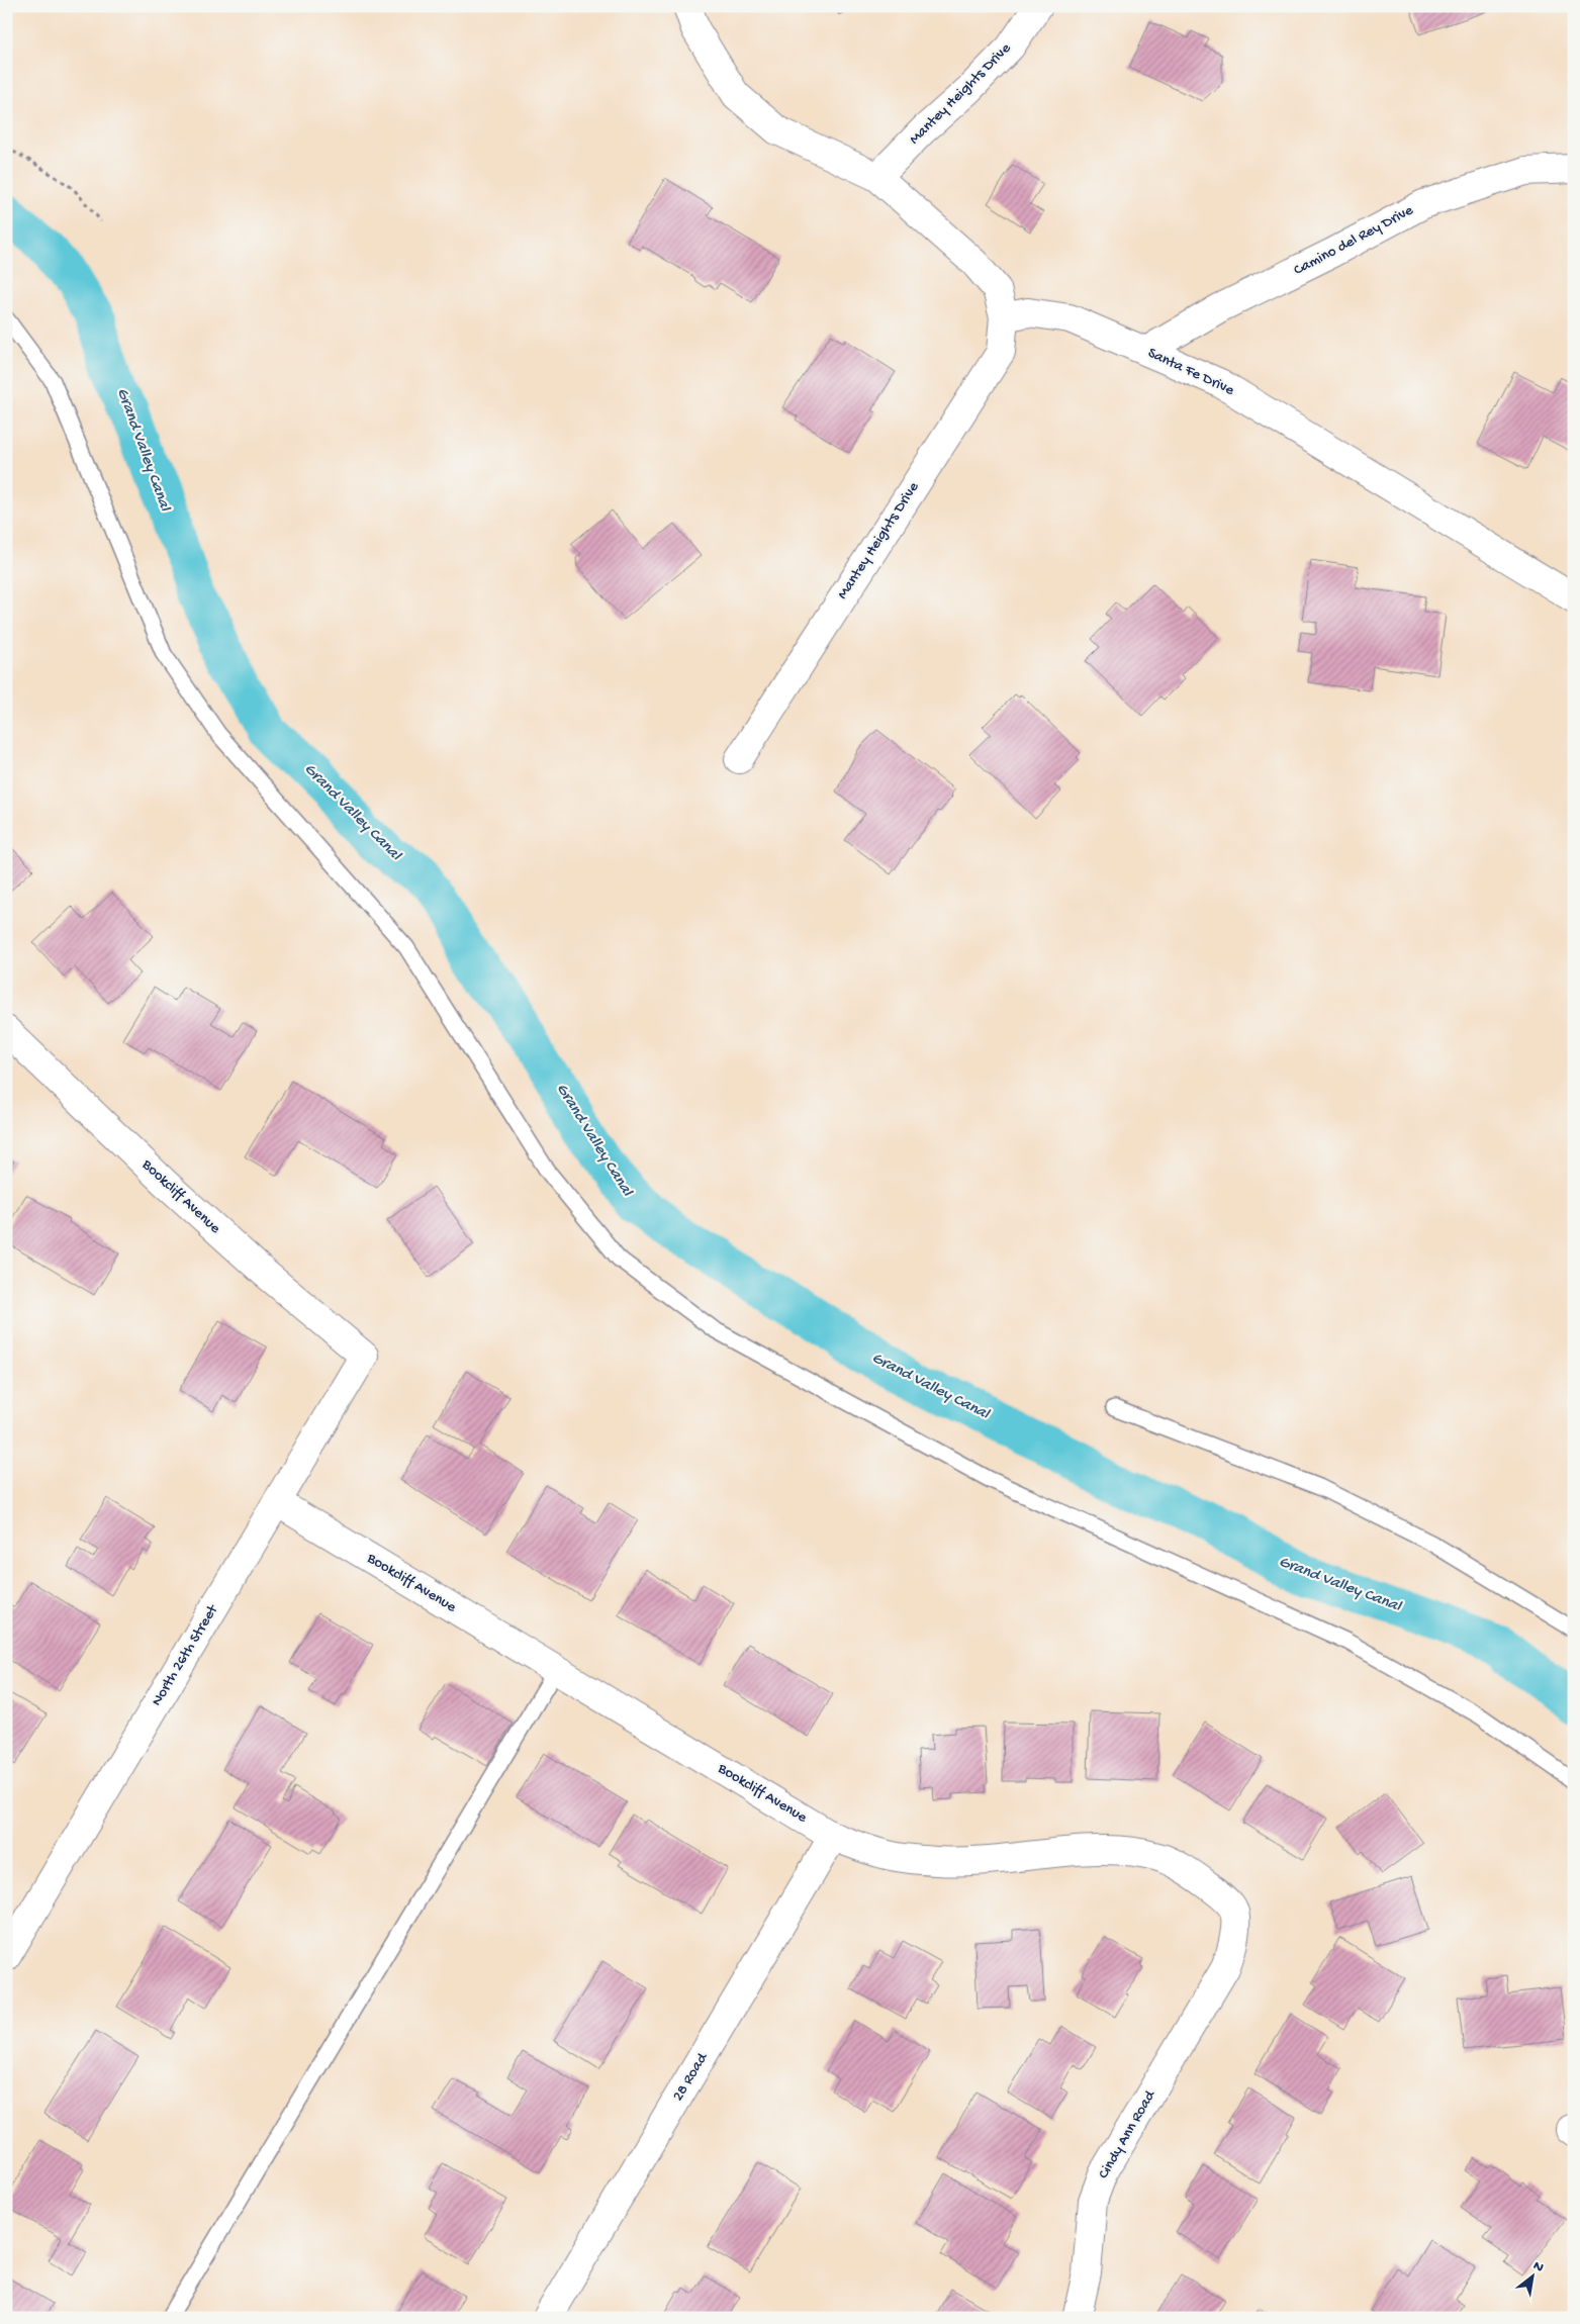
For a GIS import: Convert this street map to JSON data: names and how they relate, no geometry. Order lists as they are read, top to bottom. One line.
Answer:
{"streets":{"street":["Mantey Heights Drive","Camino del Rey Drive","Santa Fe Drive","Bookcliff Avenue","North 26th Street","28 Road","Cindy Ann Road"]},"crossings":[["Mantey Heights Drive","Santa Fe Drive"],["Camino del Rey Drive","Santa Fe Drive"],["Bookcliff Avenue","North 26th Street"],["Bookcliff Avenue","28 Road"],["Bookcliff Avenue","Cindy Ann Road"]],"water":["Grand Valley Canal"],"north":"top right"}
